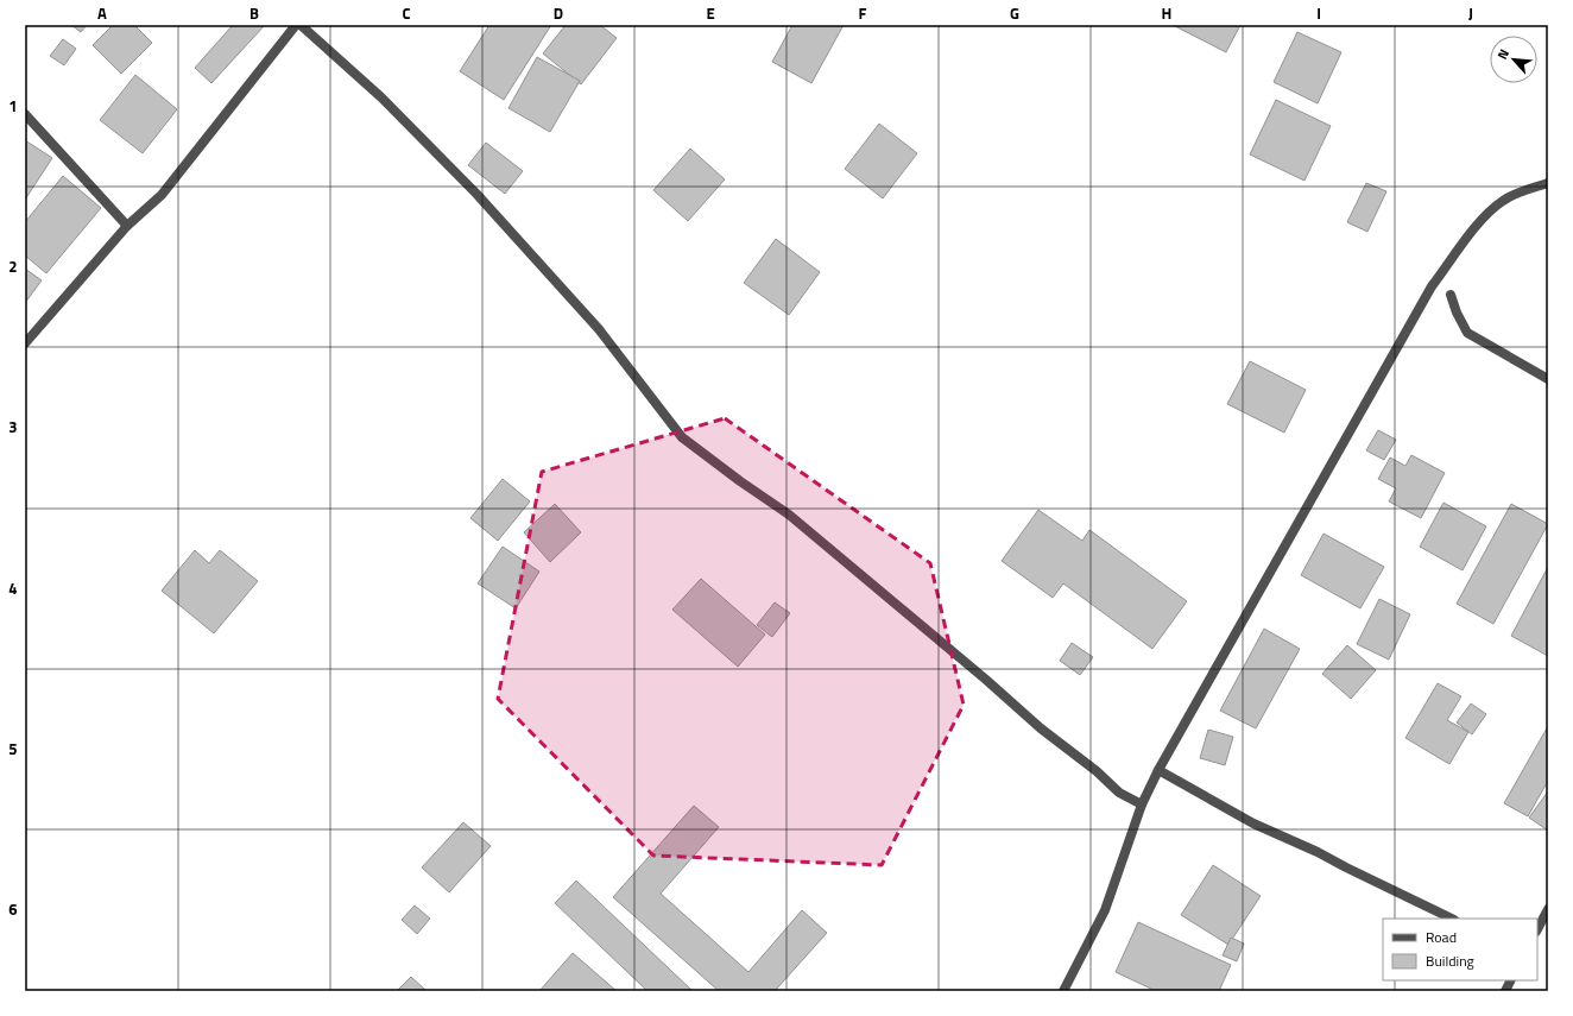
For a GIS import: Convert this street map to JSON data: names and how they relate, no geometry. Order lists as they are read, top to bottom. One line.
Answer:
{"legend":["Road","Building"],"north":"top left","grid":{"columns":["A","B","C","D","E","F","G","H","I","J"],"rows":["1","2","3","4","5","6"]}}
